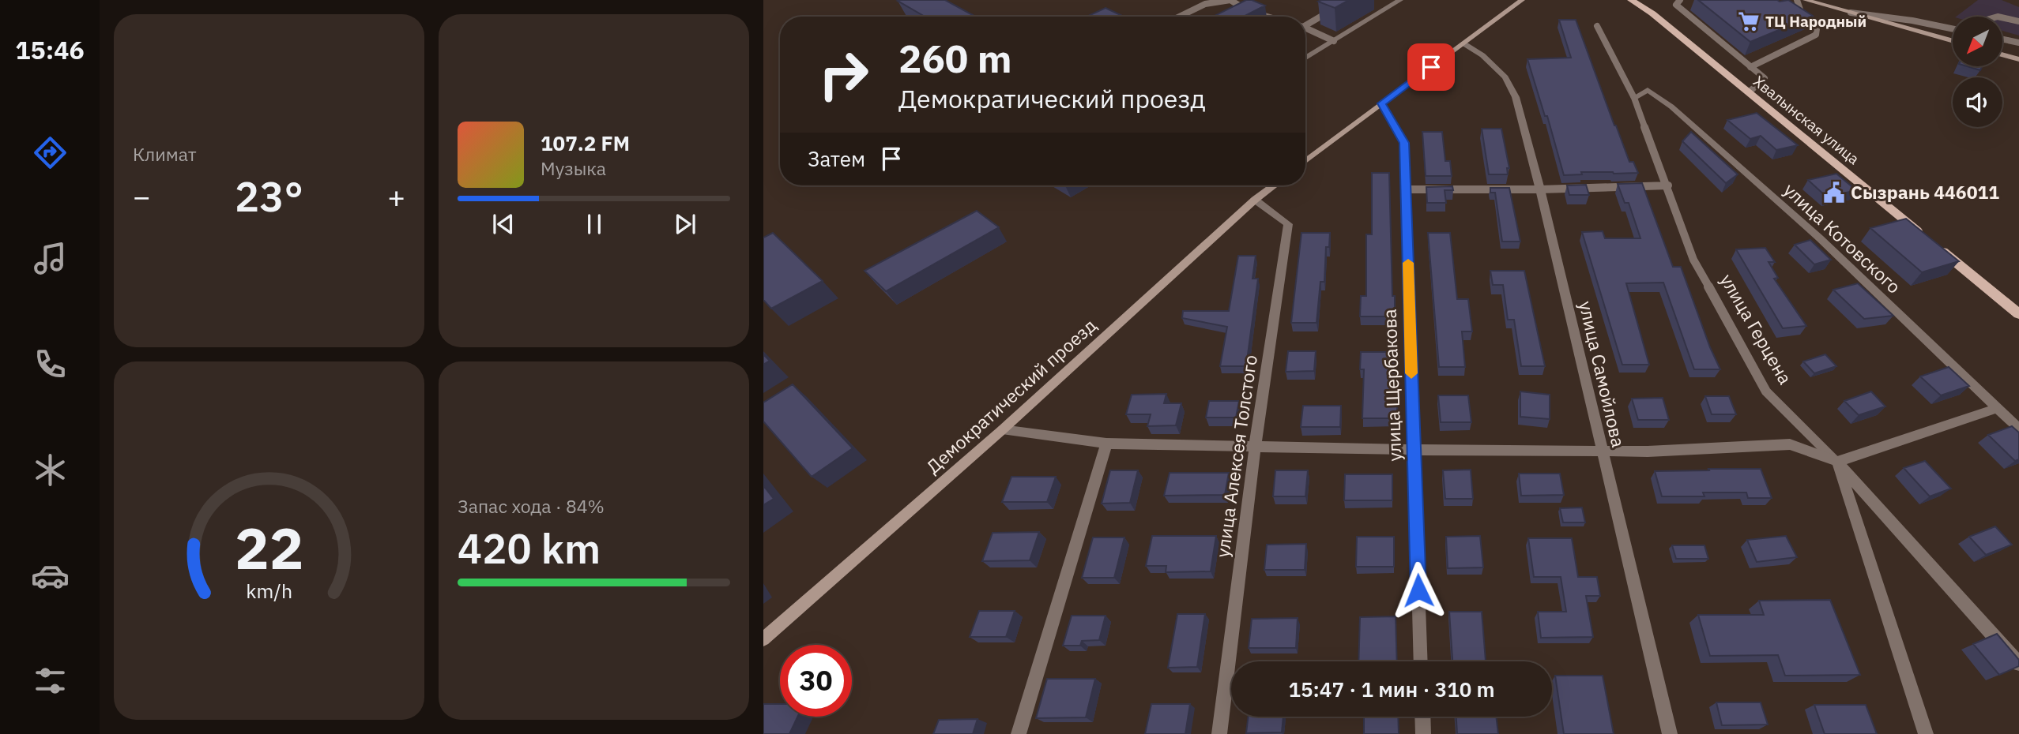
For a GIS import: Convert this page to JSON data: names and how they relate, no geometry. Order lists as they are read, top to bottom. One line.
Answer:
{"streets":{"main road":["Хвалынская улица","Демократический проезд"],"street":["улица Котовского","улица Герцена","улица Самойлова","улица Щербакова","улица Алексея Толстого"]},"crossings":[["улица Котовского","улица Герцена"],["Демократический проезд","улица Алексея Толстого"]],"places":{"supermarket":["ТЦ Народный"],"public building":["Сызрань 446011"]},"north":"bottom left","page":{"tabs":"15:46","tile":["Климат",["Запас хода · 84%","420 km"]],"turn":["260 m","Демократический проезд"],"song":["107.2 FM","Музыка"],"then":"Затем","heat":["−","23°","+"],"limit":"30","trip":"15:47 · 1 мин · 310 m","gauge":["22","km/h"]}}
